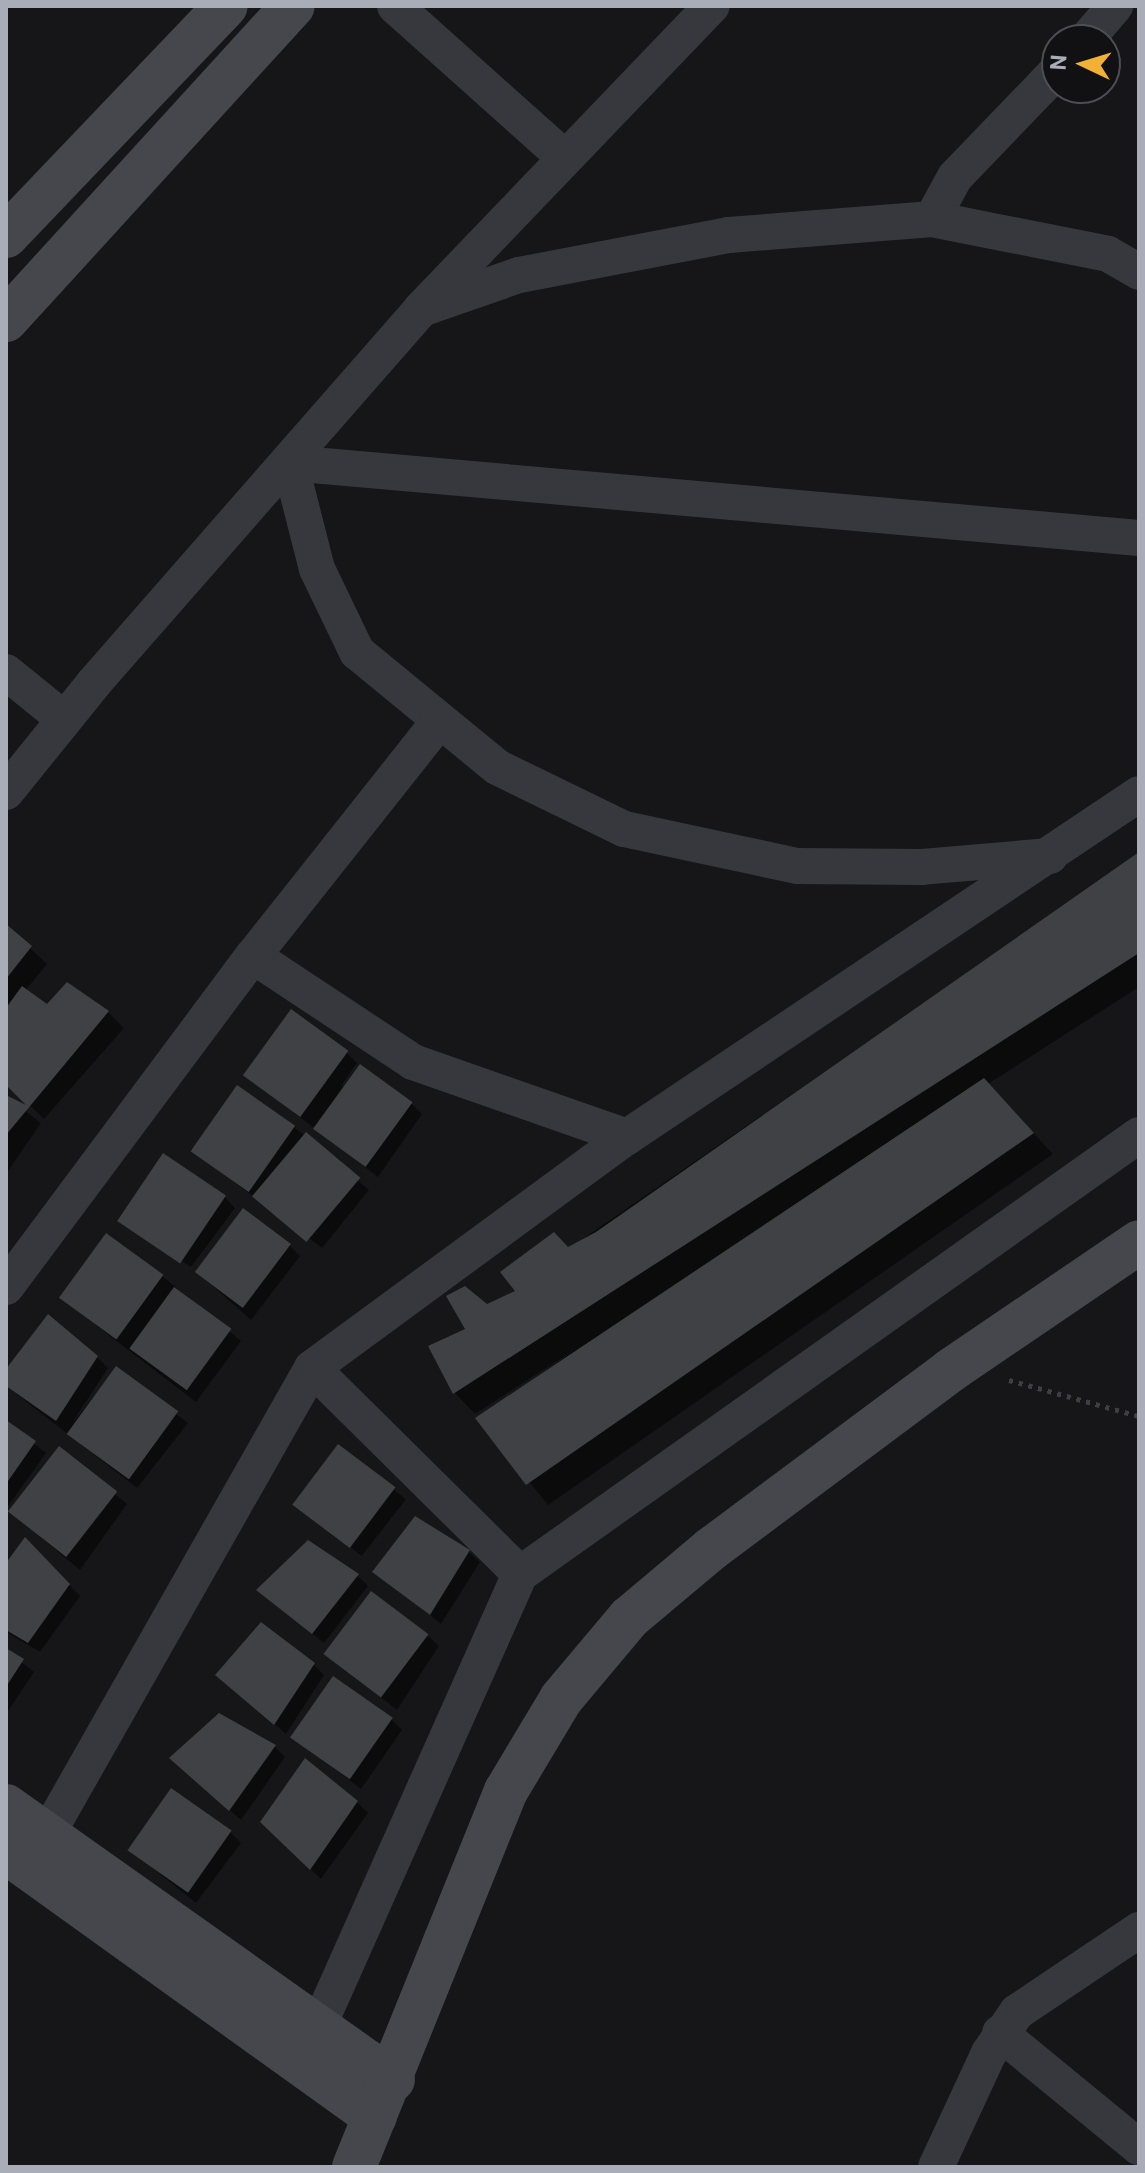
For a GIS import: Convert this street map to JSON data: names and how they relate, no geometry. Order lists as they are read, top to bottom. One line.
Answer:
{"north":"left"}
